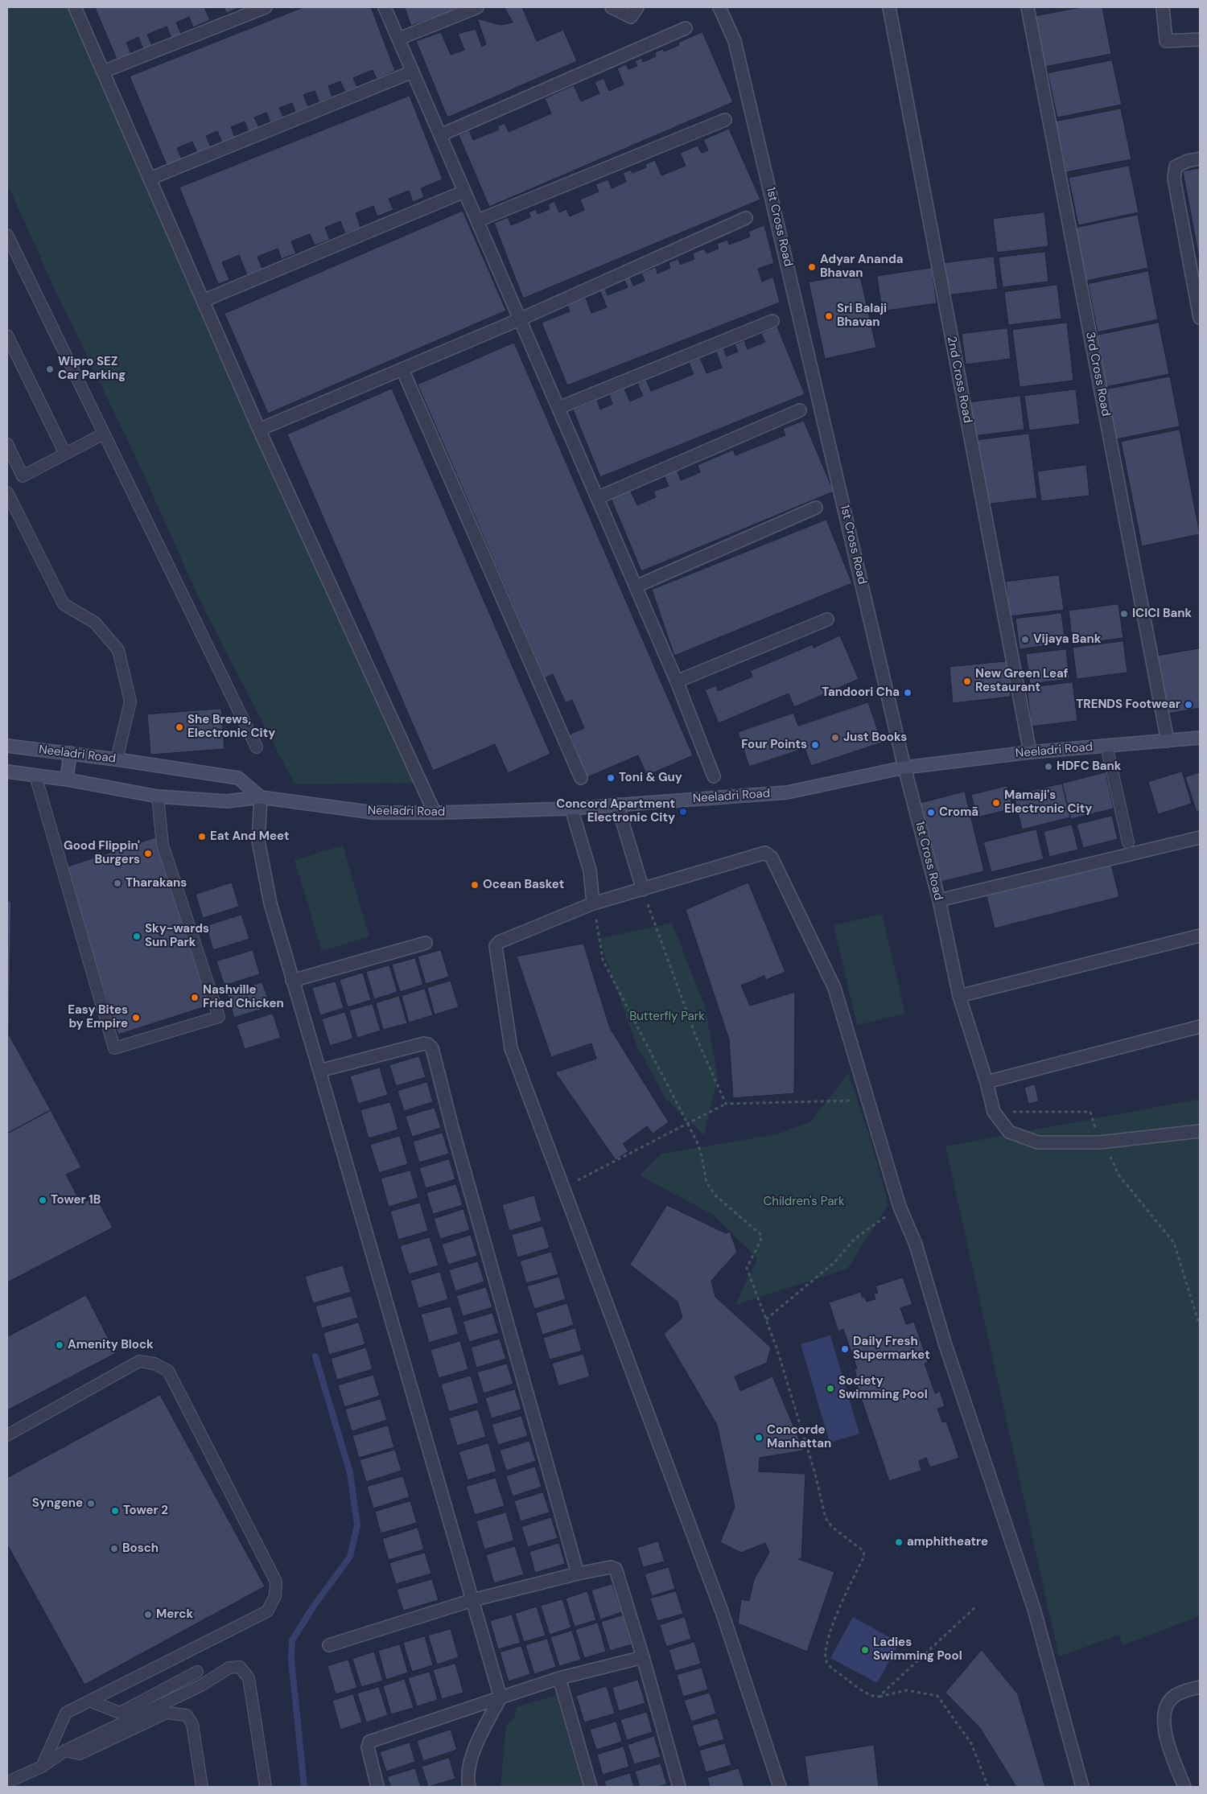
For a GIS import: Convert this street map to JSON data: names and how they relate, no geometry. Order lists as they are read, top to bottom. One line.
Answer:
{"streets":{"main road":["Neeladri Road"],"street":["1st Cross Road","3rd Cross Road","2nd Cross Road"]},"crossings":[["1st Cross Road","Neeladri Road"],["3rd Cross Road","Neeladri Road"],["2nd Cross Road","Neeladri Road"]],"parks":["Butterfly Park","Children's Park"],"places":["Adyar Ananda Bhavan","Sri Balaji Bhavan","Wipro SEZ Car Parking","ICICI Bank","Vijaya Bank","New Green Leaf Restaurant","Tandoori Cha","TRENDS Footwear","She Brews, Electronic City","Just Books","Four Points","HDFC Bank","Toni & Guy","Mamaji's Electronic City","Concord Apartment Electronic City","Cromā","Eat And Meet","Good Flippin' Burgers","Tharakans","Ocean Basket","Sky-wards Sun Park","Nashville Fried Chicken","Easy Bites by Empire","Tower 1B","Amenity Block","Daily Fresh Supermarket","Society Swimming Pool","Concorde Manhattan","Syngene","Tower 2","amphitheatre","Bosch","Merck","Ladies Swimming Pool"]}
